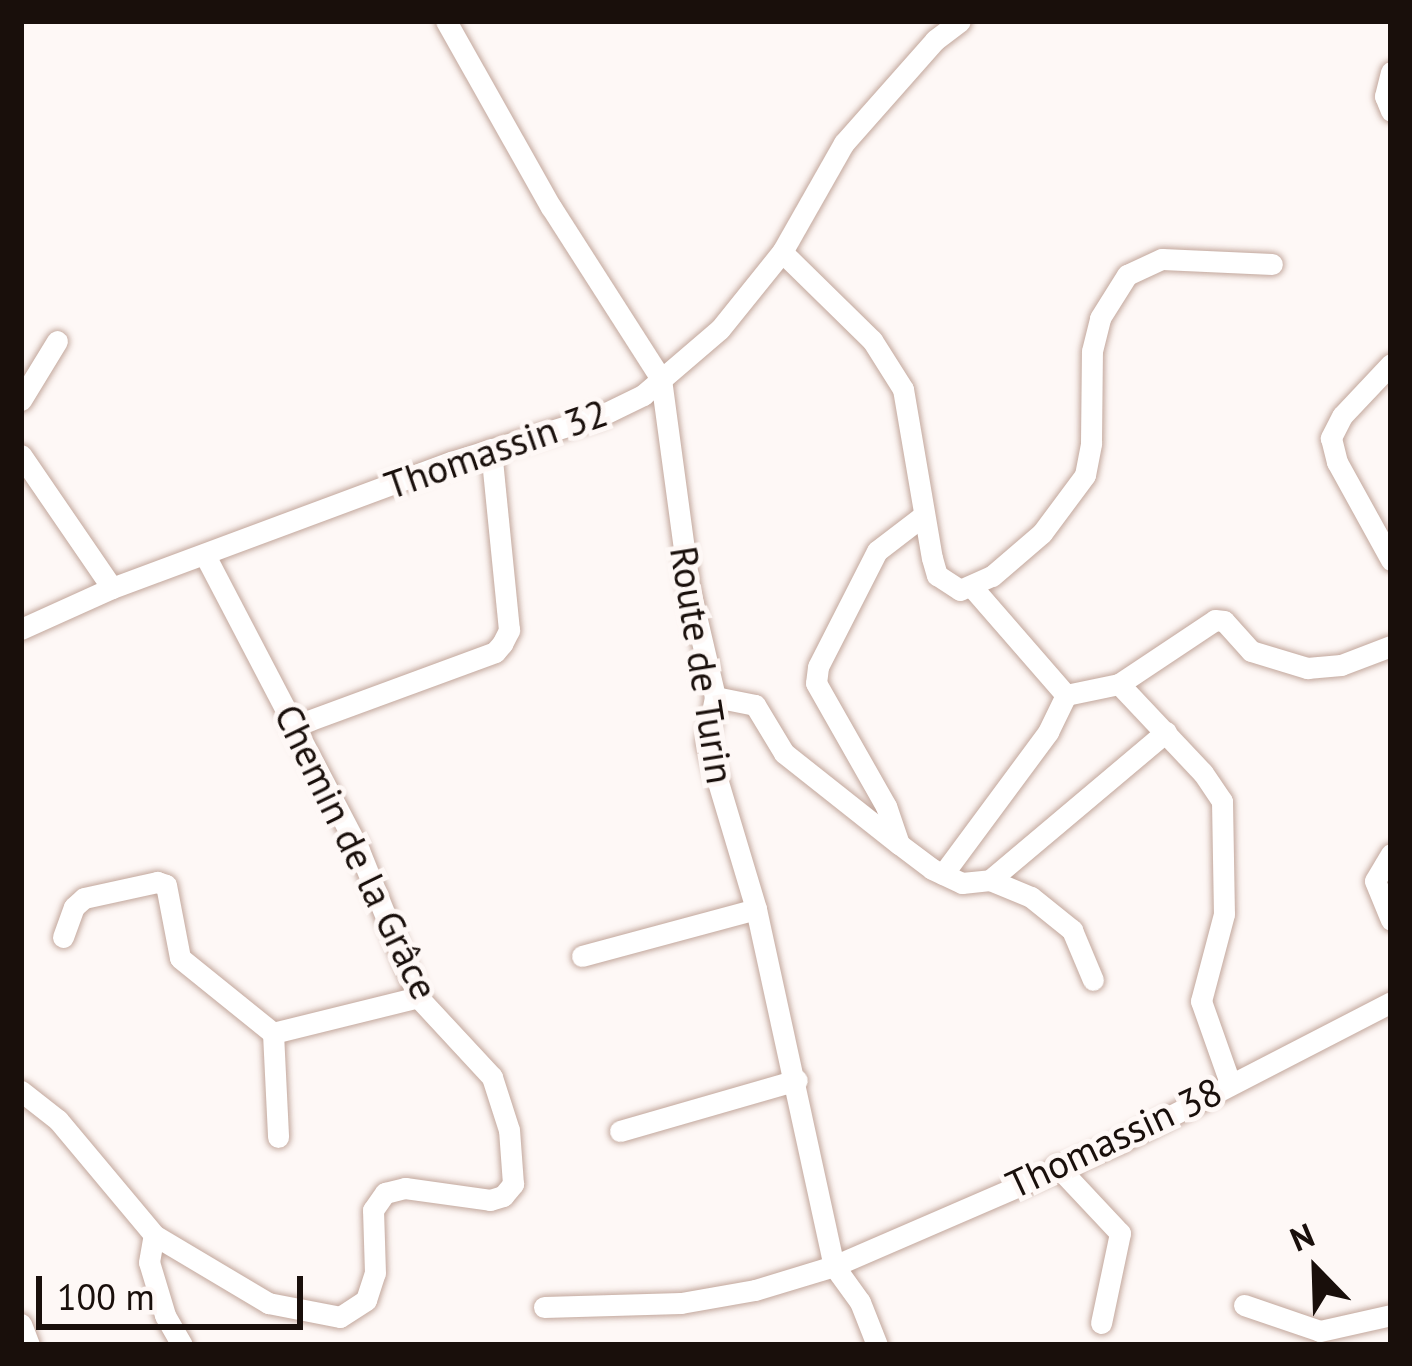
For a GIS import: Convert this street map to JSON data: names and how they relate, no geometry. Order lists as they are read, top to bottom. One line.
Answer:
{"streets":{"street":["Thomassin 32","Route de Turin","Chemin de la Grâce","Thomassin 38"]},"crossings":[["Thomassin 32","Route de Turin"],["Thomassin 32","Chemin de la Grâce"],["Route de Turin","Thomassin 38"]],"scale_bar":"100 m","north":"top left"}
